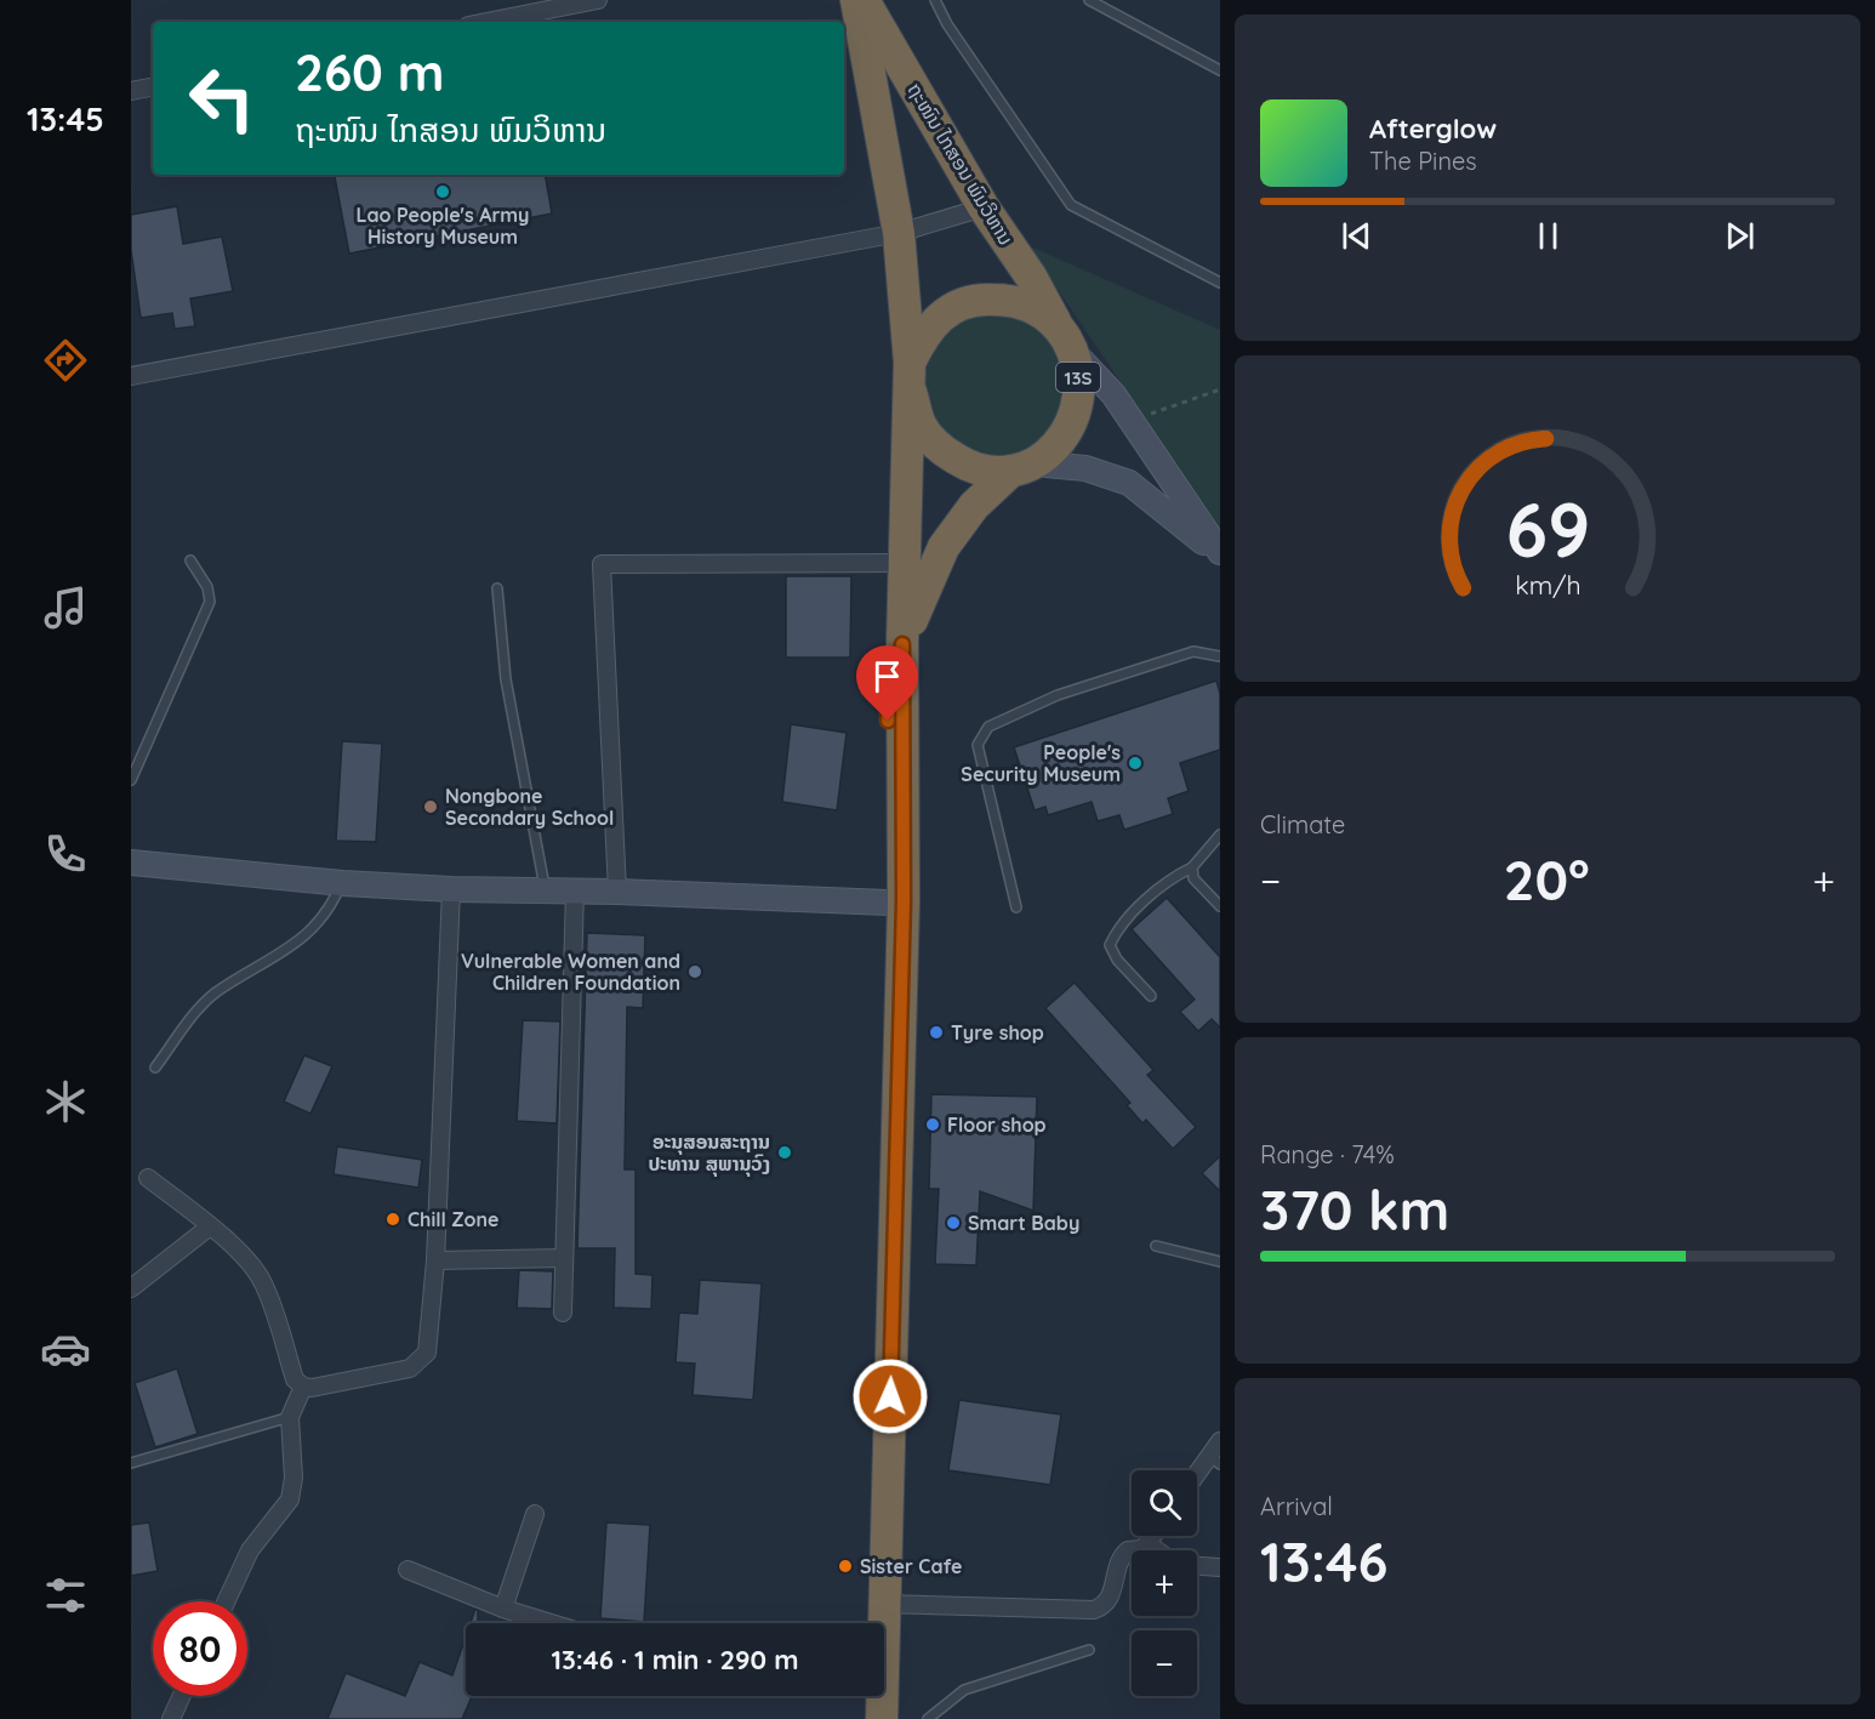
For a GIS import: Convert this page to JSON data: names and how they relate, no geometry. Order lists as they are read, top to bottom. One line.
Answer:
{"streets":{"highway":["ຖະໜົນ ໄກສອນ ພົມວິຫານ","13S"]},"crossings":[["ຖະໜົນ ໄກສອນ ພົມວິຫານ","13S"]],"places":["Lao People's Army History Museum","People's Security Museum","Nongbone Secondary School","Vulnerable Women and Children Foundation","Tyre shop","Floor shop","ອະນຸສອນສະຖານ ປະທານ ສຸພານຸວົງ","Chill Zone","Smart Baby","Sister Cafe"],"page":{"tabs":"13:45","turn":["260 m","ຖະໜົນ ໄກສອນ ພົມວິຫານ"],"song":["Afterglow","The Pines"],"tile":["Climate",["Range · 74%","370 km"],["Arrival","13:46"]],"heat":["−","20°","+"],"map_buttons":["+","−"],"limit":"80","trip":"13:46 · 1 min · 290 m","gauge":["69","km/h"]}}
